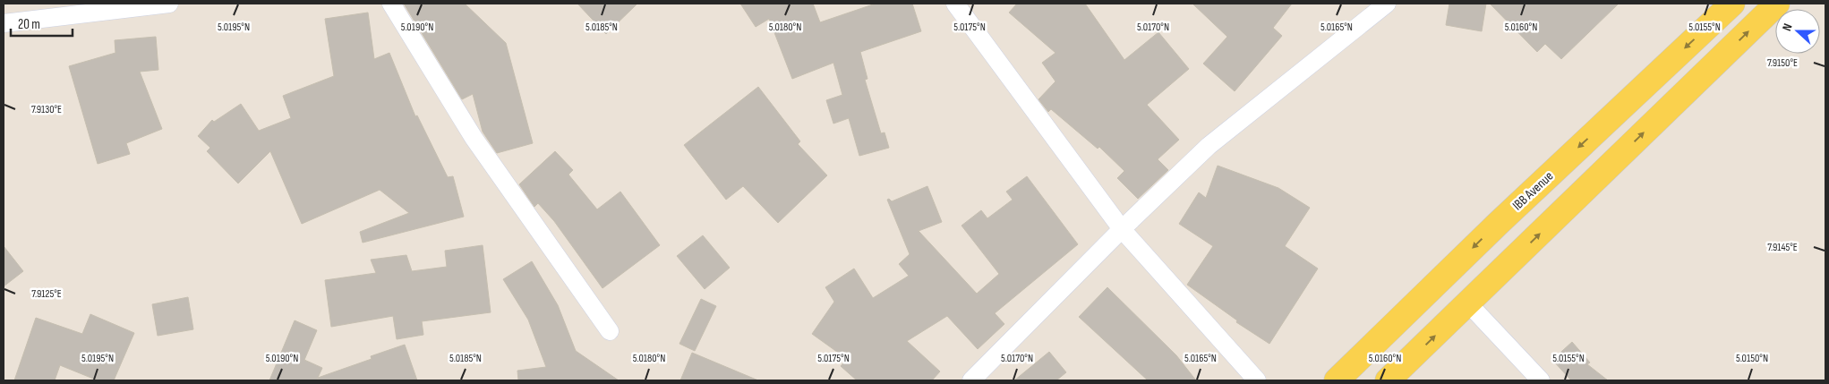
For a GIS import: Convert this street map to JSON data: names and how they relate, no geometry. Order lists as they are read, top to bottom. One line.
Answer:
{"streets":{"main road":["IBB Avenue"]},"scale_bar":"20 m","north":"left","coordinates":["5.0170°N","5.0195°N","5.0190°N","5.0185°N","5.0180°N","5.0175°N","5.0165°N","5.0160°N","5.0155°N","7.9150°E","7.9130°E","7.9145°E","7.9125°E","5.0150°N"]}
